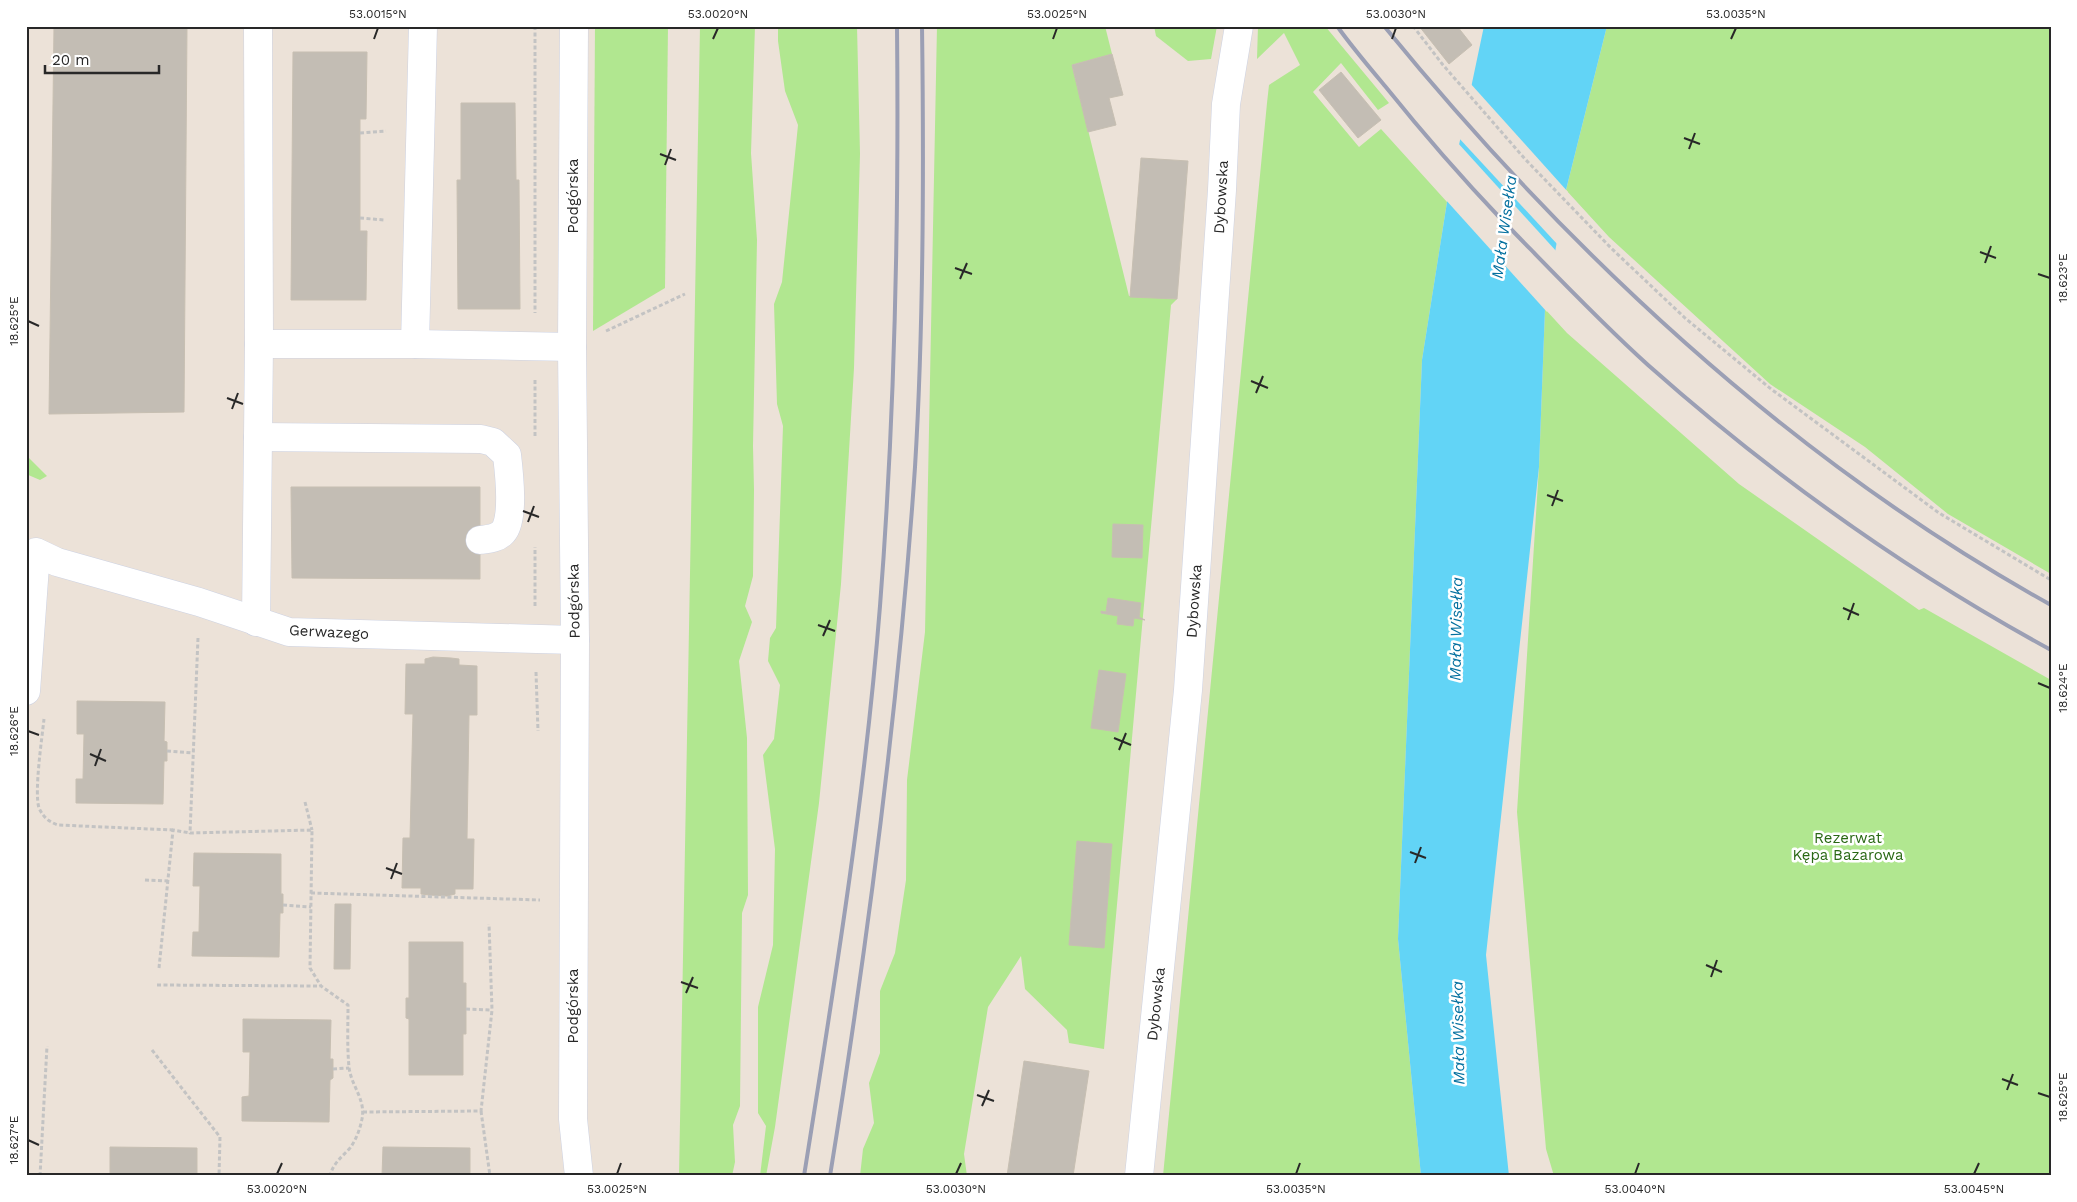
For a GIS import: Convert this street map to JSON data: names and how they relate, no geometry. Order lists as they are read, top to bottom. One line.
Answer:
{"streets":{"street":["Podgórska","Dybowska","Gerwazego"]},"crossings":[["Podgórska","Gerwazego"]],"water":["Mała Wisełka"],"parks":["Rezerwat Kępa Bazarowa"],"scale_bar":"20 m","coordinates":["53.0015°N","53.0020°N","53.0025°N","53.0030°N","53.0035°N","18.623°E","18.625°E","18.624°E","18.626°E","18.627°E","53.0040°N","53.0045°N"]}
